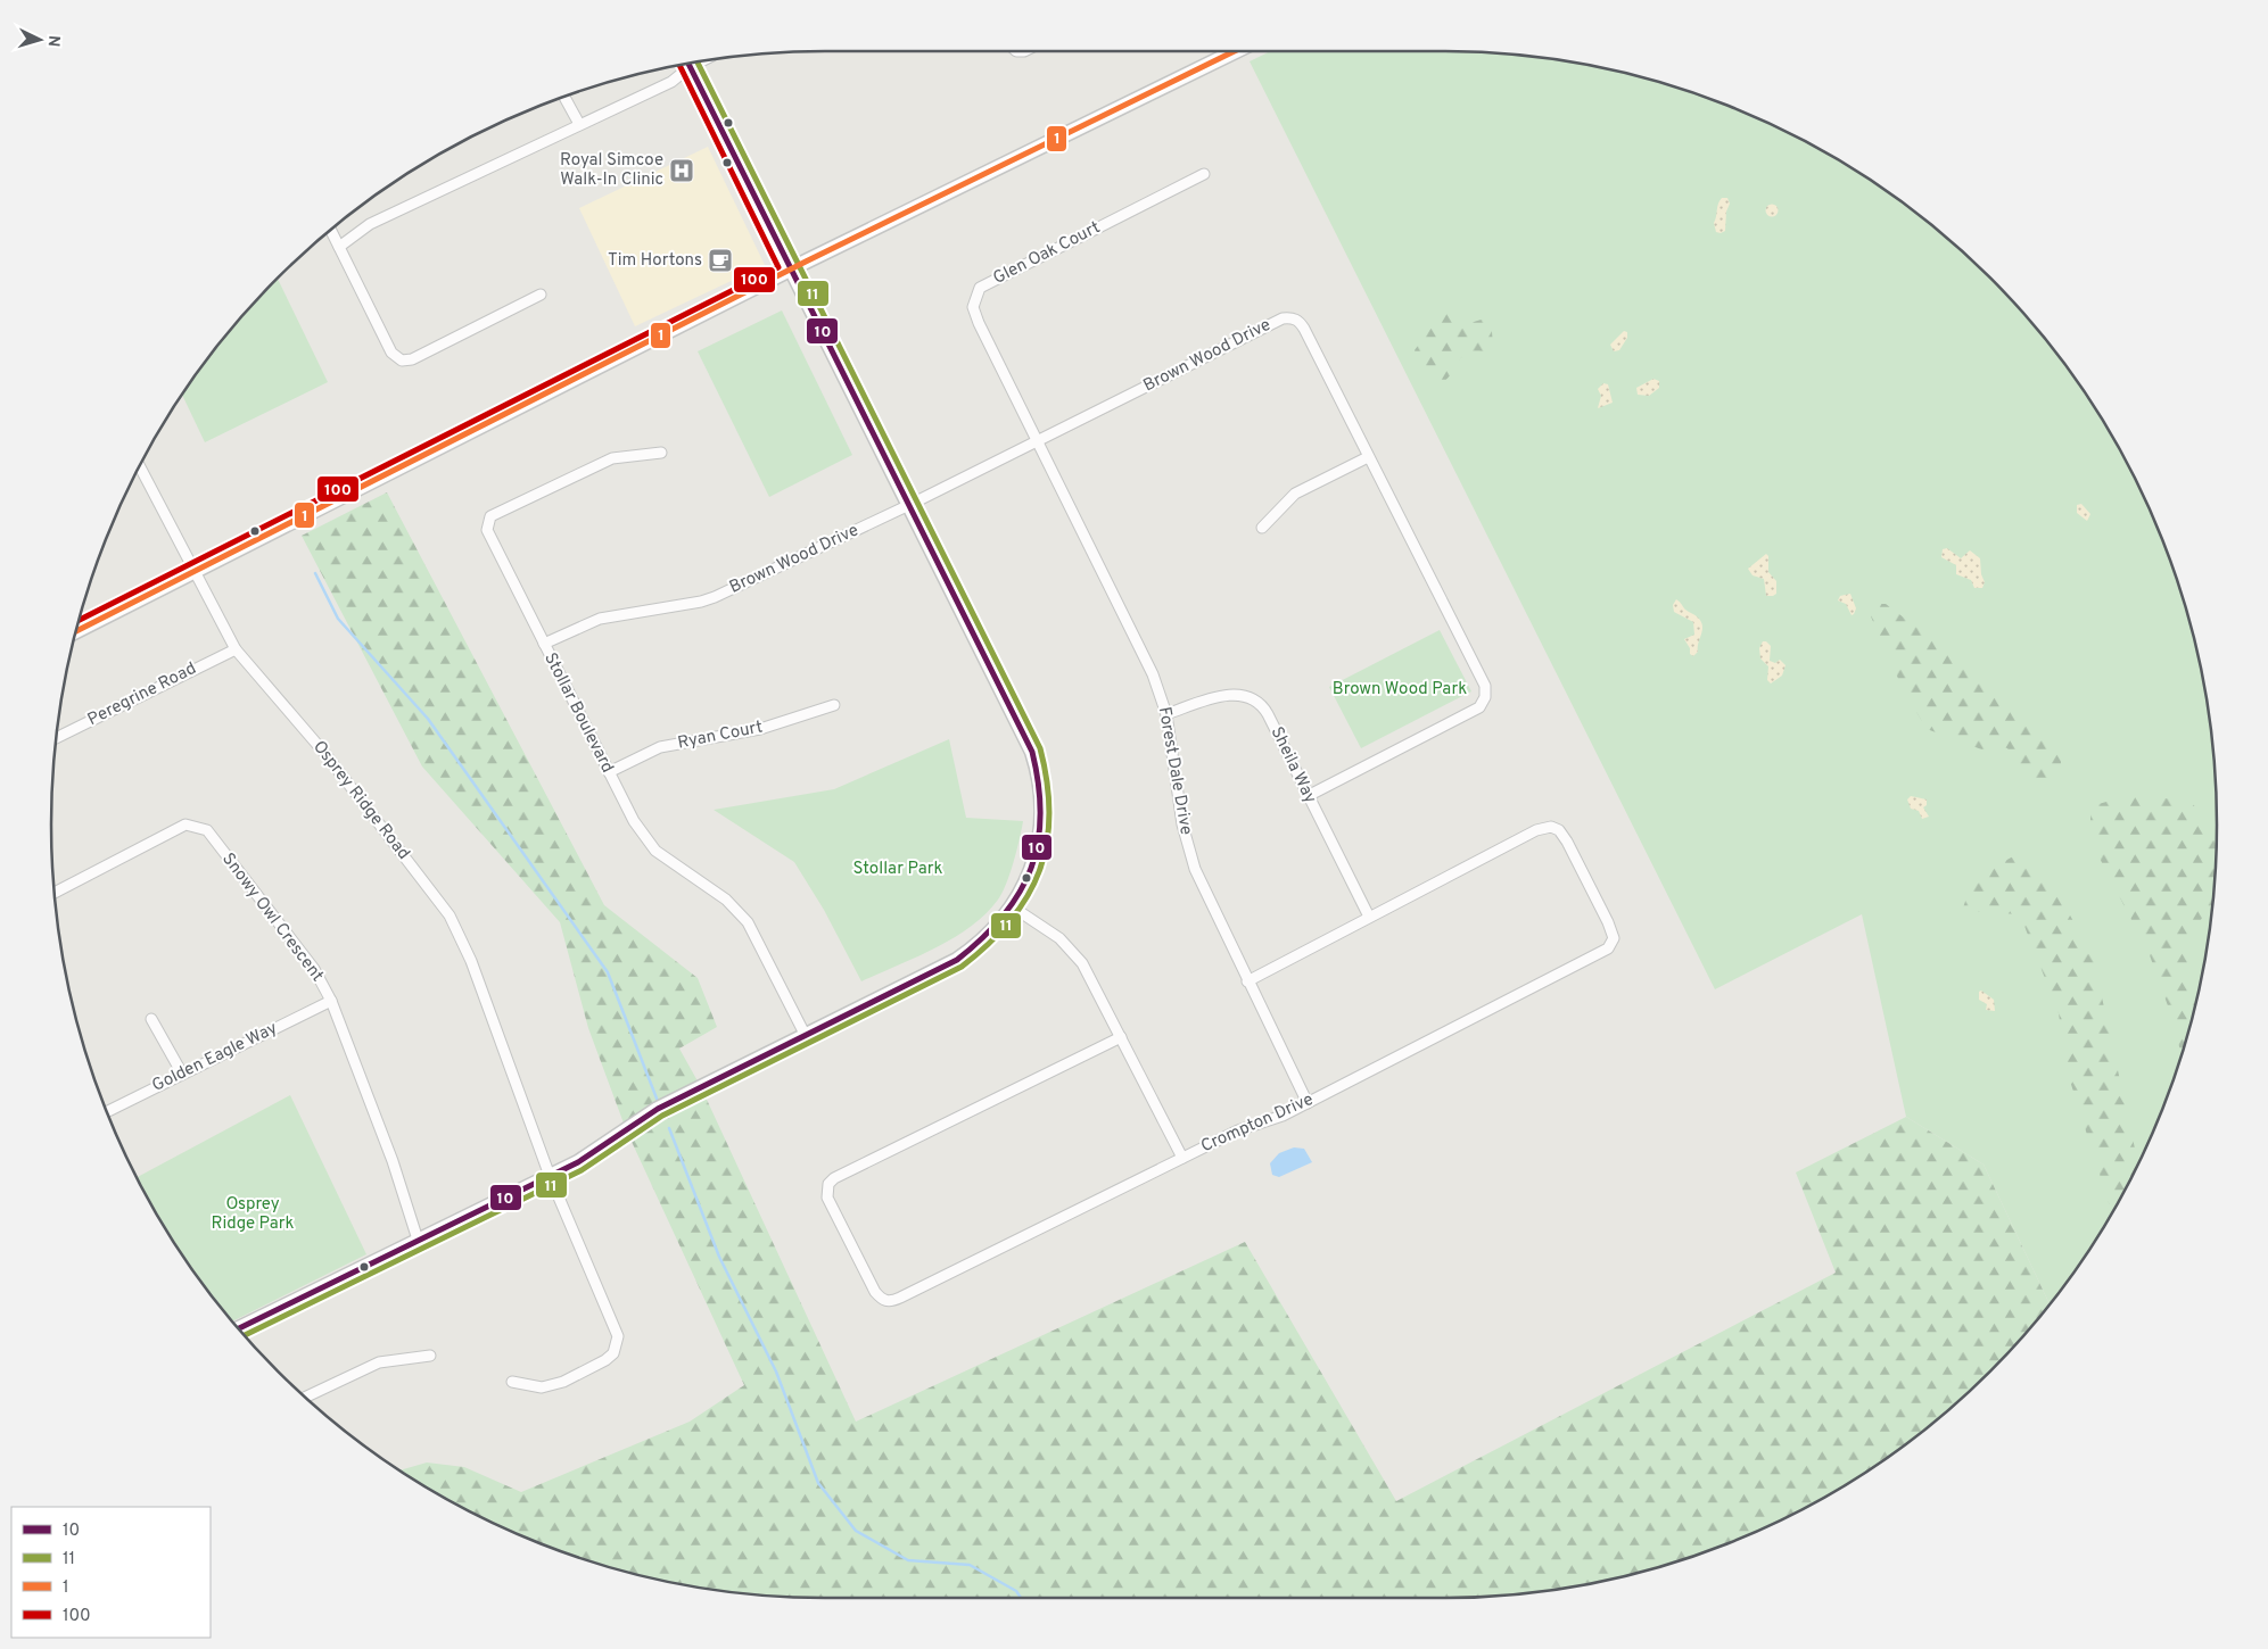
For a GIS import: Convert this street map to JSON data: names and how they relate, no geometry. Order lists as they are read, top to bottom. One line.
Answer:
{"streets":{"street":["Glen Oak Court","Brown Wood Drive","Peregrine Road","Stollar Boulevard","Ryan Court","Sheila Way","Forest Dale Drive","Osprey Ridge Road","Snowy Owl Crescent","Golden Eagle Way","Crompton Drive"]},"crossings":[["Glen Oak Court","Brown Wood Drive"],["Glen Oak Court","Forest Dale Drive"],["Brown Wood Drive","Stollar Boulevard"],["Brown Wood Drive","Sheila Way"],["Brown Wood Drive","Forest Dale Drive"],["Peregrine Road","Osprey Ridge Road"],["Stollar Boulevard","Ryan Court"],["Sheila Way","Forest Dale Drive"],["Sheila Way","Crompton Drive"],["Forest Dale Drive","Crompton Drive"],["Snowy Owl Crescent","Golden Eagle Way"]],"parks":["Brown Wood Park","Stollar Park","Osprey Ridge Park"],"places":{"hospital":["Royal Simcoe Walk-In Clinic"],"cafe":["Tim Hortons"]},"lines":["transit line 1","transit line 11","transit line 10","transit line 100"],"legend":["10","11","1","100"],"north":"right"}
